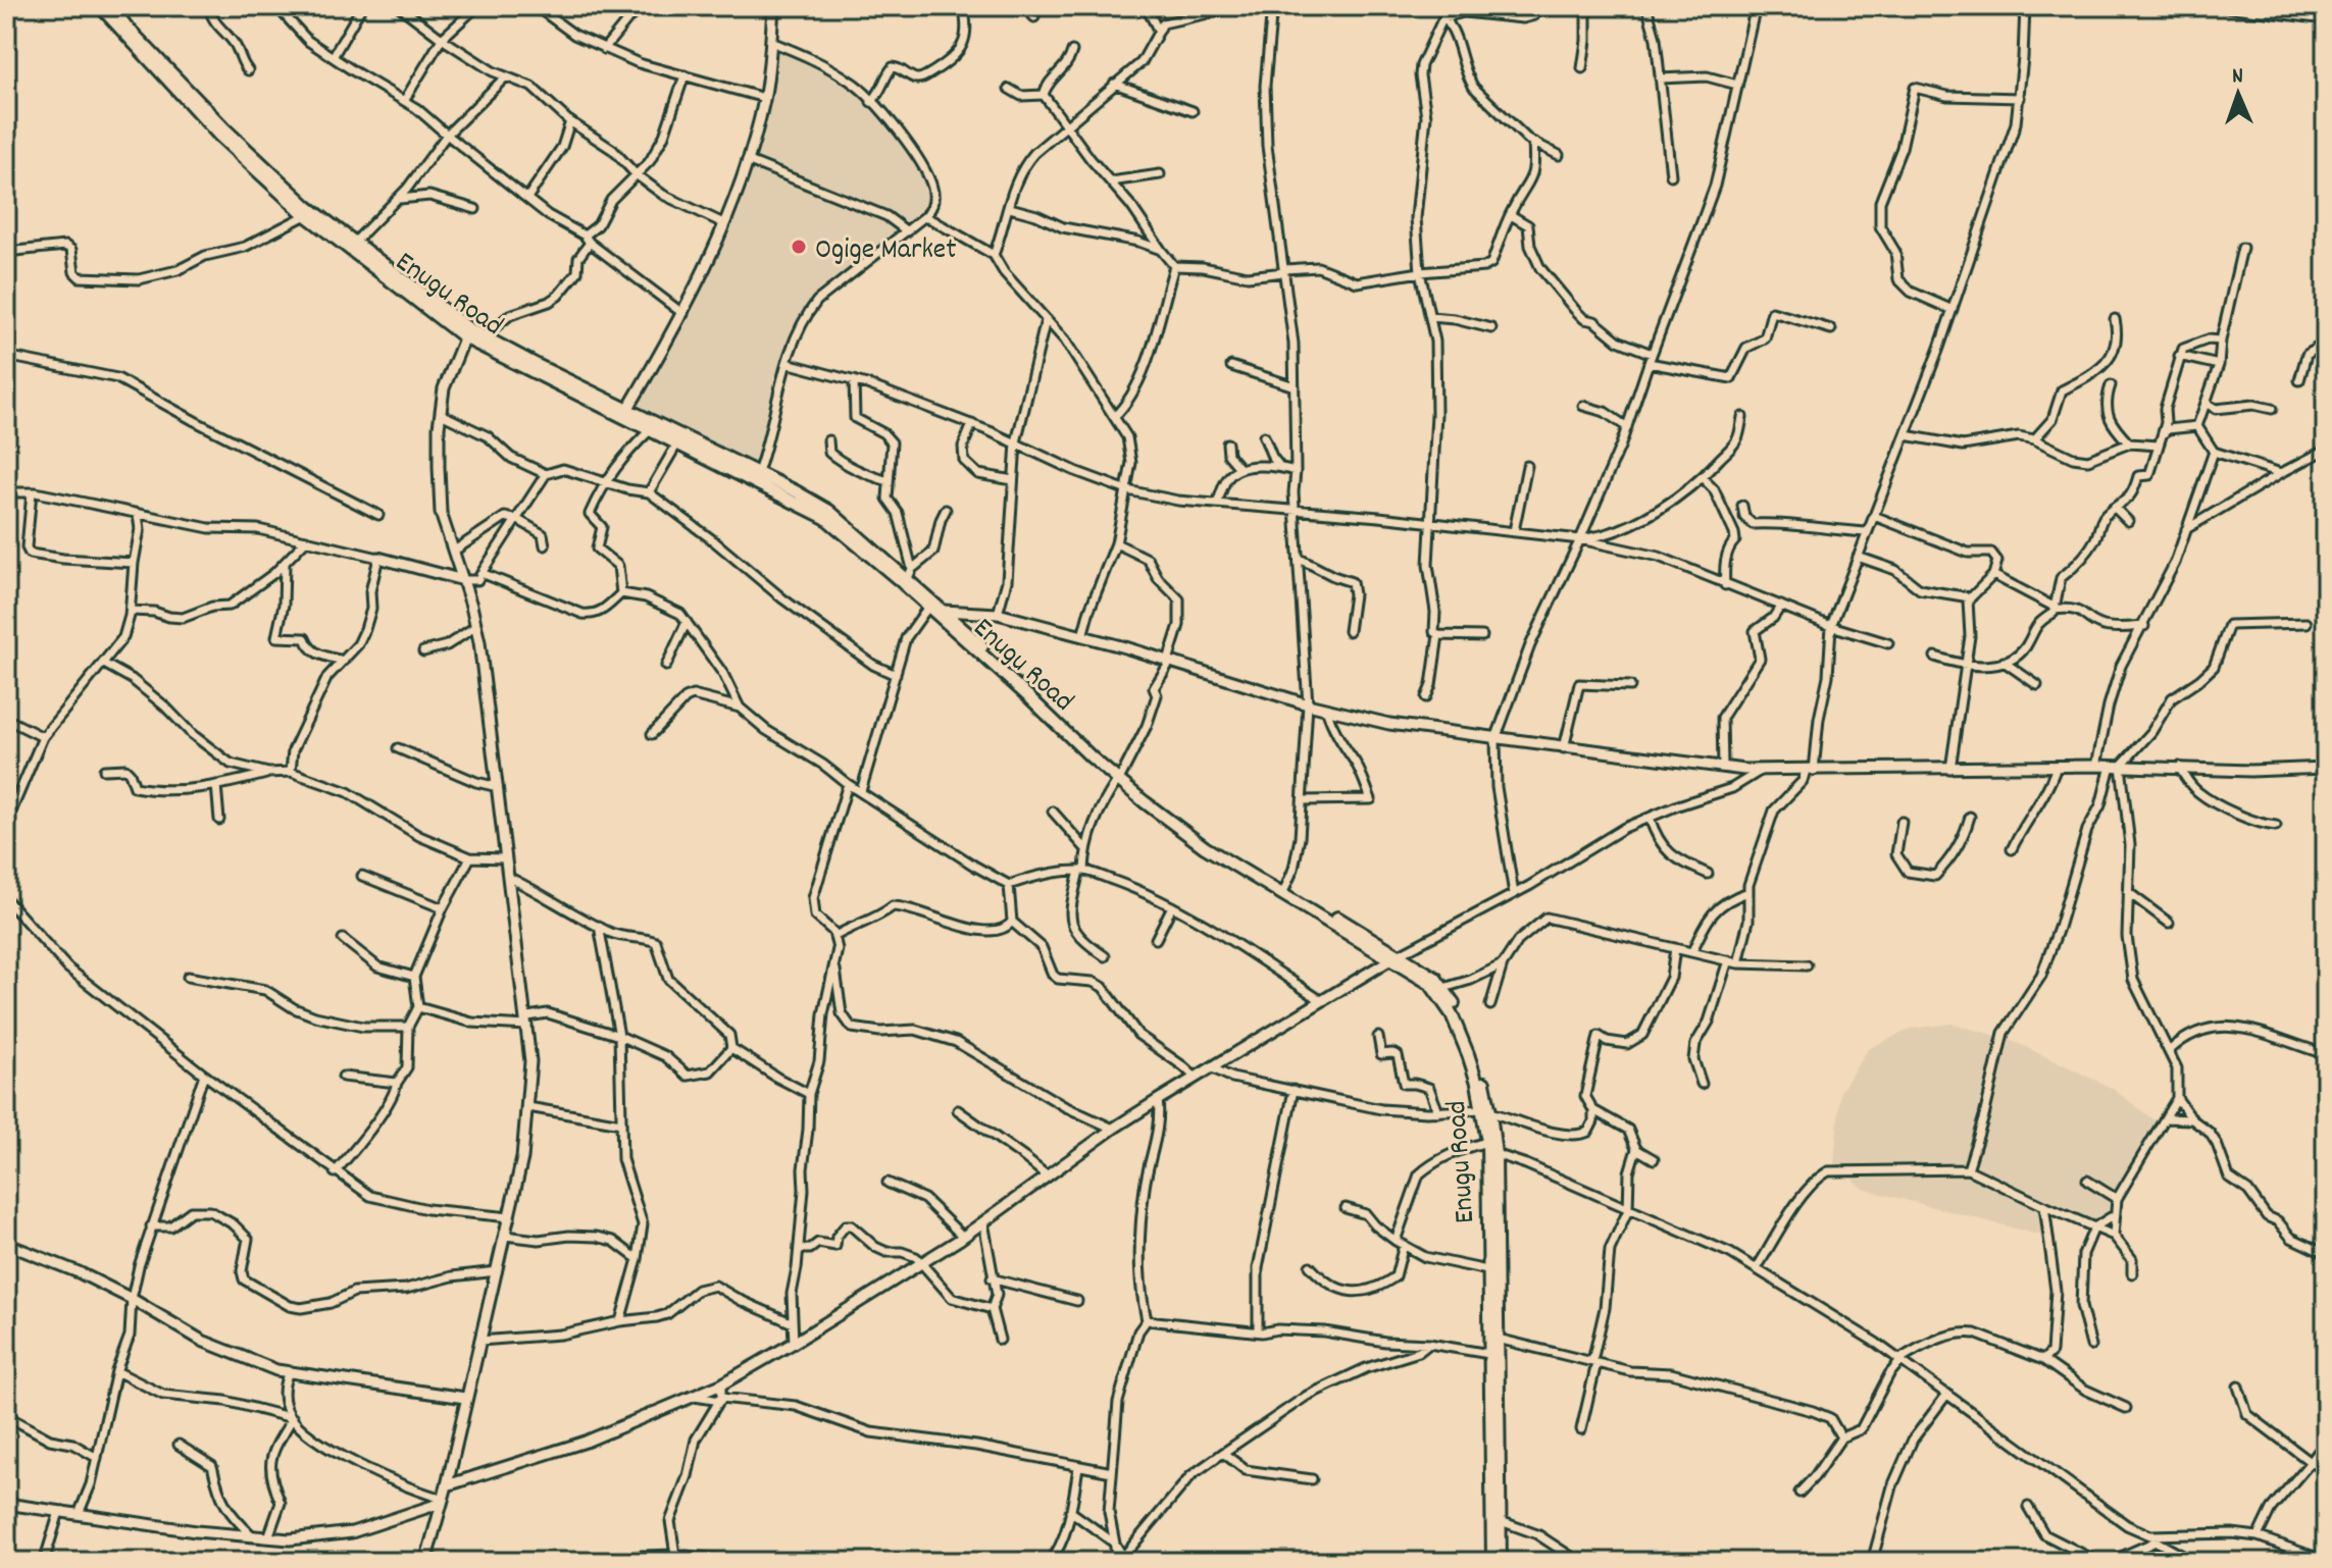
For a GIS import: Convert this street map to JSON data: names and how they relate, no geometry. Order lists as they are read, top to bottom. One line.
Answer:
{"streets":{"main road":["Enugu Road"]},"places":["Ogige Market"],"north":"top"}
